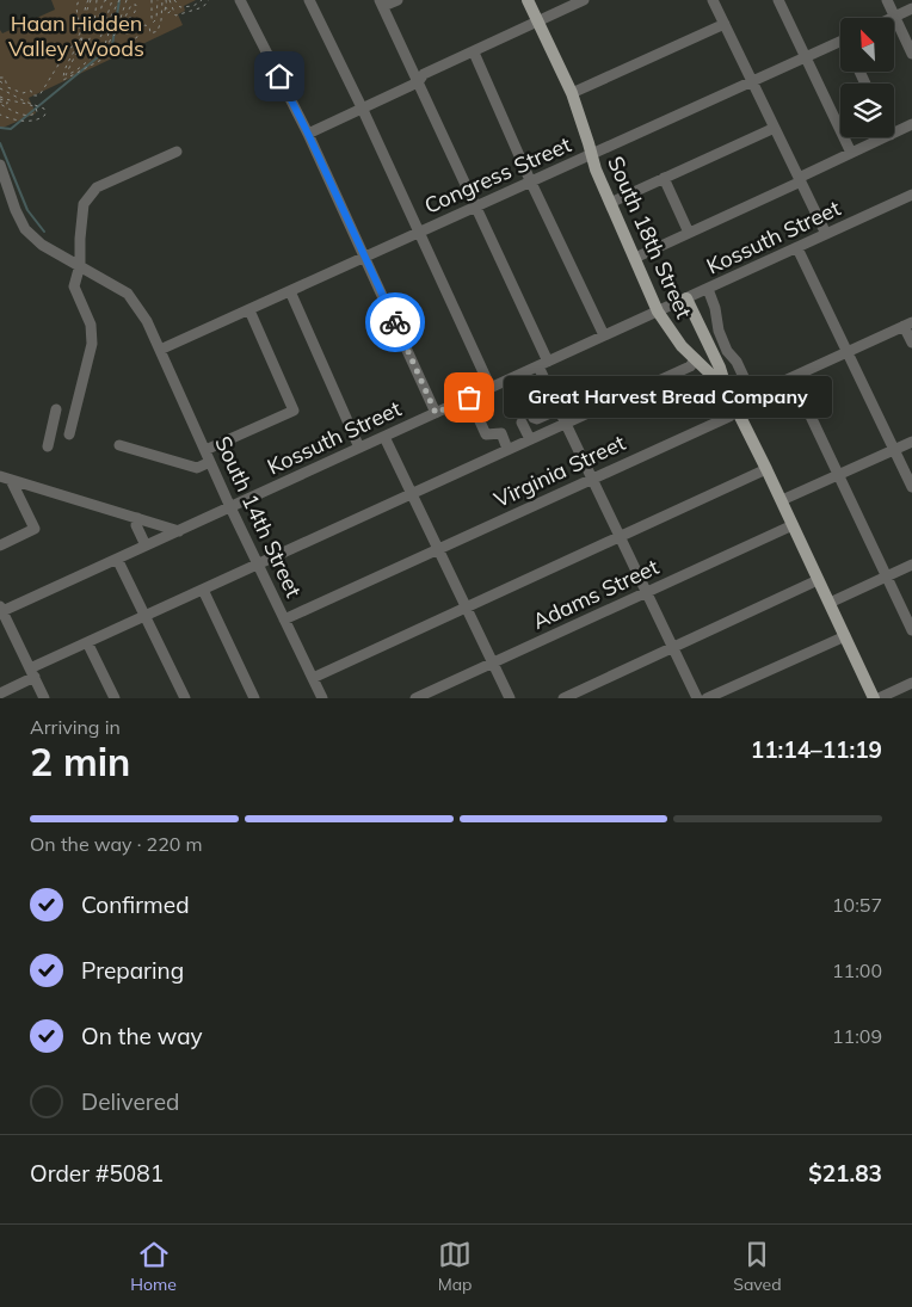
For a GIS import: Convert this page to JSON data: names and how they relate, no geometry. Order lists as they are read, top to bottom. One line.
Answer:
{"streets":{"main road":["South 18th Street"],"street":["Congress Street","Kossuth Street","Virginia Street","South 14th Street","Adams Street"]},"crossings":[["Congress Street","South 18th Street"],["Congress Street","South 14th Street"],["South 18th Street","Kossuth Street"],["South 18th Street","Virginia Street"],["South 18th Street","Adams Street"],["Kossuth Street","South 14th Street"],["Virginia Street","South 14th Street"]],"parks":["Haan Hidden Valley Woods"],"places":["Great Harvest Bread Company"],"north":"top left","page":{"bubble":"Great Harvest Bread Company","heading":["2 min","Arriving in","11:14–11:19"],"panel":["Order #5081","$21.83"],"bar":"On the way · 220 m","list":[["Confirmed","10:57"],["Preparing","11:00"],["On the way","11:09"],"Delivered"],"tabs":["Home","Map","Saved"]}}
